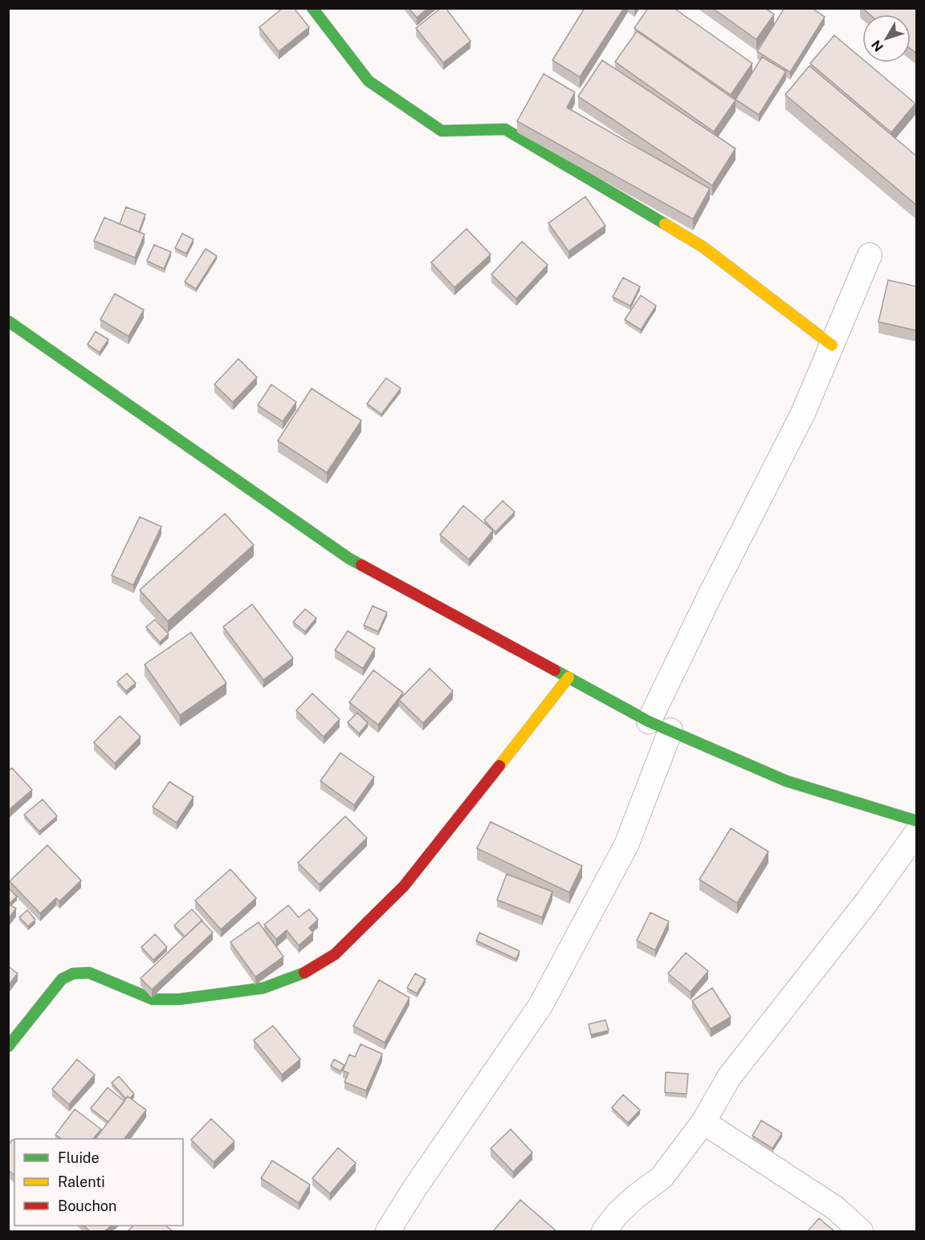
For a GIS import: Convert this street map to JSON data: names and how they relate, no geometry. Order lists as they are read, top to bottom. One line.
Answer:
{"legend":["Fluide","Ralenti","Bouchon"],"north":"bottom left"}
